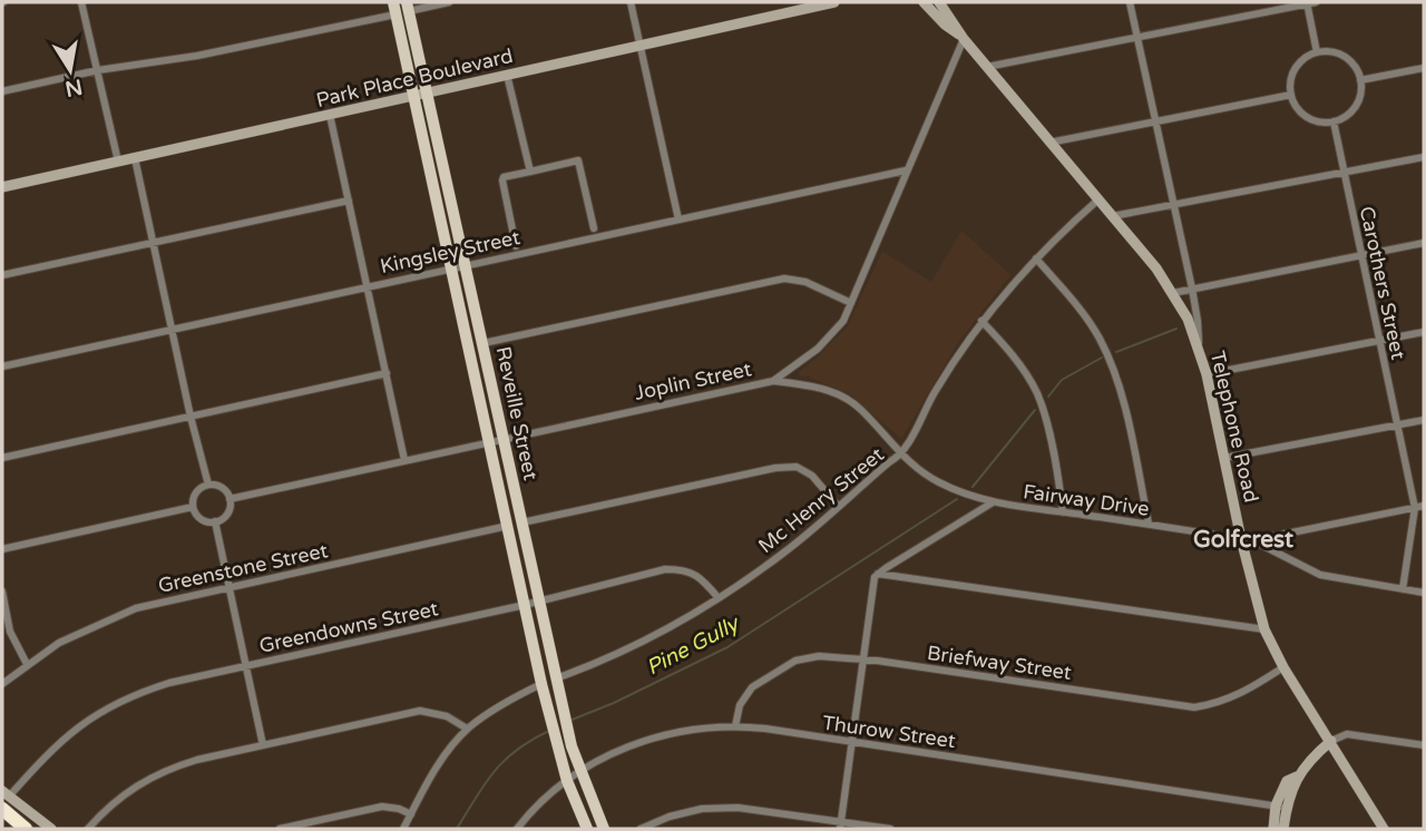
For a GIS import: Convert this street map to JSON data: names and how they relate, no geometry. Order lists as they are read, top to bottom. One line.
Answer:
{"streets":{"main road":["Park Place Boulevard","Reveille Street","Telephone Road"],"street":["Kingsley Street","Carothers Street","Joplin Street","Mc Henry Street","Fairway Drive","Greenstone Street","Greendowns Street","Briefway Street","Thurow Street"]},"crossings":[["Park Place Boulevard","Reveille Street"],["Kingsley Street","Joplin Street"],["Kingsley Street","Reveille Street"],["Carothers Street","Fairway Drive"],["Joplin Street","Reveille Street"],["Joplin Street","Telephone Road"],["Joplin Street","Fairway Drive"],["Reveille Street","Mc Henry Street"],["Reveille Street","Greenstone Street"],["Reveille Street","Greendowns Street"],["Reveille Street","Thurow Street"],["Telephone Road","Mc Henry Street"],["Telephone Road","Fairway Drive"],["Telephone Road","Briefway Street"],["Mc Henry Street","Fairway Drive"],["Mc Henry Street","Greendowns Street"],["Briefway Street","Thurow Street"]],"districts":["Golfcrest"],"water":["Pine Gully"],"north":"bottom"}
